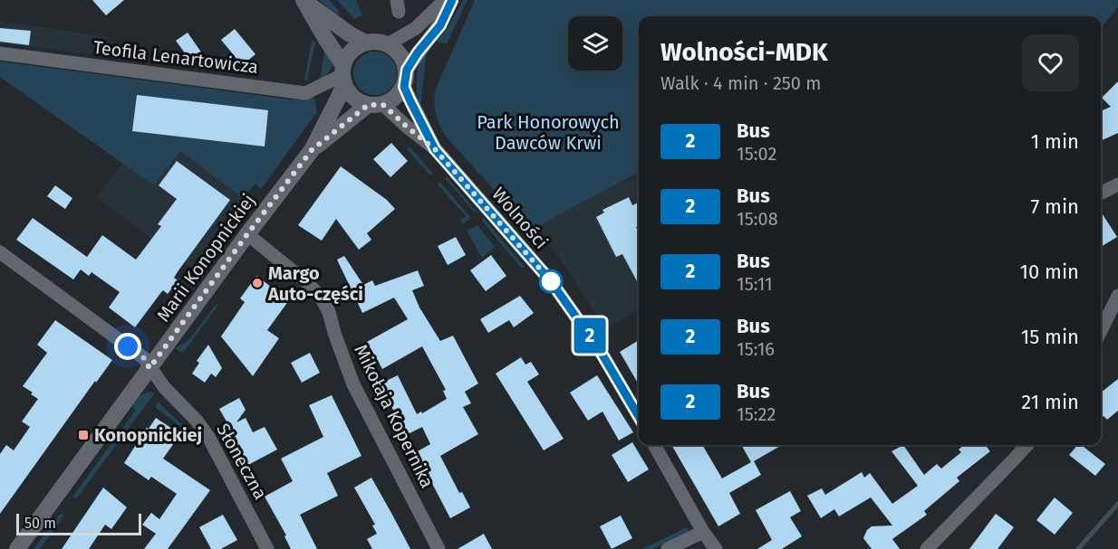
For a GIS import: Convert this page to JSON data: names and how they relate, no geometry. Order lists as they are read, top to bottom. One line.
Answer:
{"streets":{"street":["Teofila Lenartowicza","Wolności","Marii Konopnickiej","Mikołaja Kopernika","Słoneczna"]},"crossings":[["Marii Konopnickiej","Mikołaja Kopernika"],["Marii Konopnickiej","Słoneczna"]],"parks":["Park Honorowych Dawców Krwi"],"places":{"other":["Margo Auto-części"],"transit":["Konopnickiej"]},"lines":["bus line 2"],"scale_bar":"50 m","page":{"on_map":"2","heading":["Wolności-MDK","Walk · 4 min · 250 m"],"list":[{"mark":"2","name":"Bus","note":"15:02","value":"1 min"},{"mark":"2","name":"Bus","note":"15:08","value":"7 min"},{"mark":"2","name":"Bus","note":"15:11","value":"10 min"},{"mark":"2","name":"Bus","note":"15:16","value":"15 min"},{"mark":"2","name":"Bus","note":"15:22","value":"21 min"}],"scale":"50 m"}}
